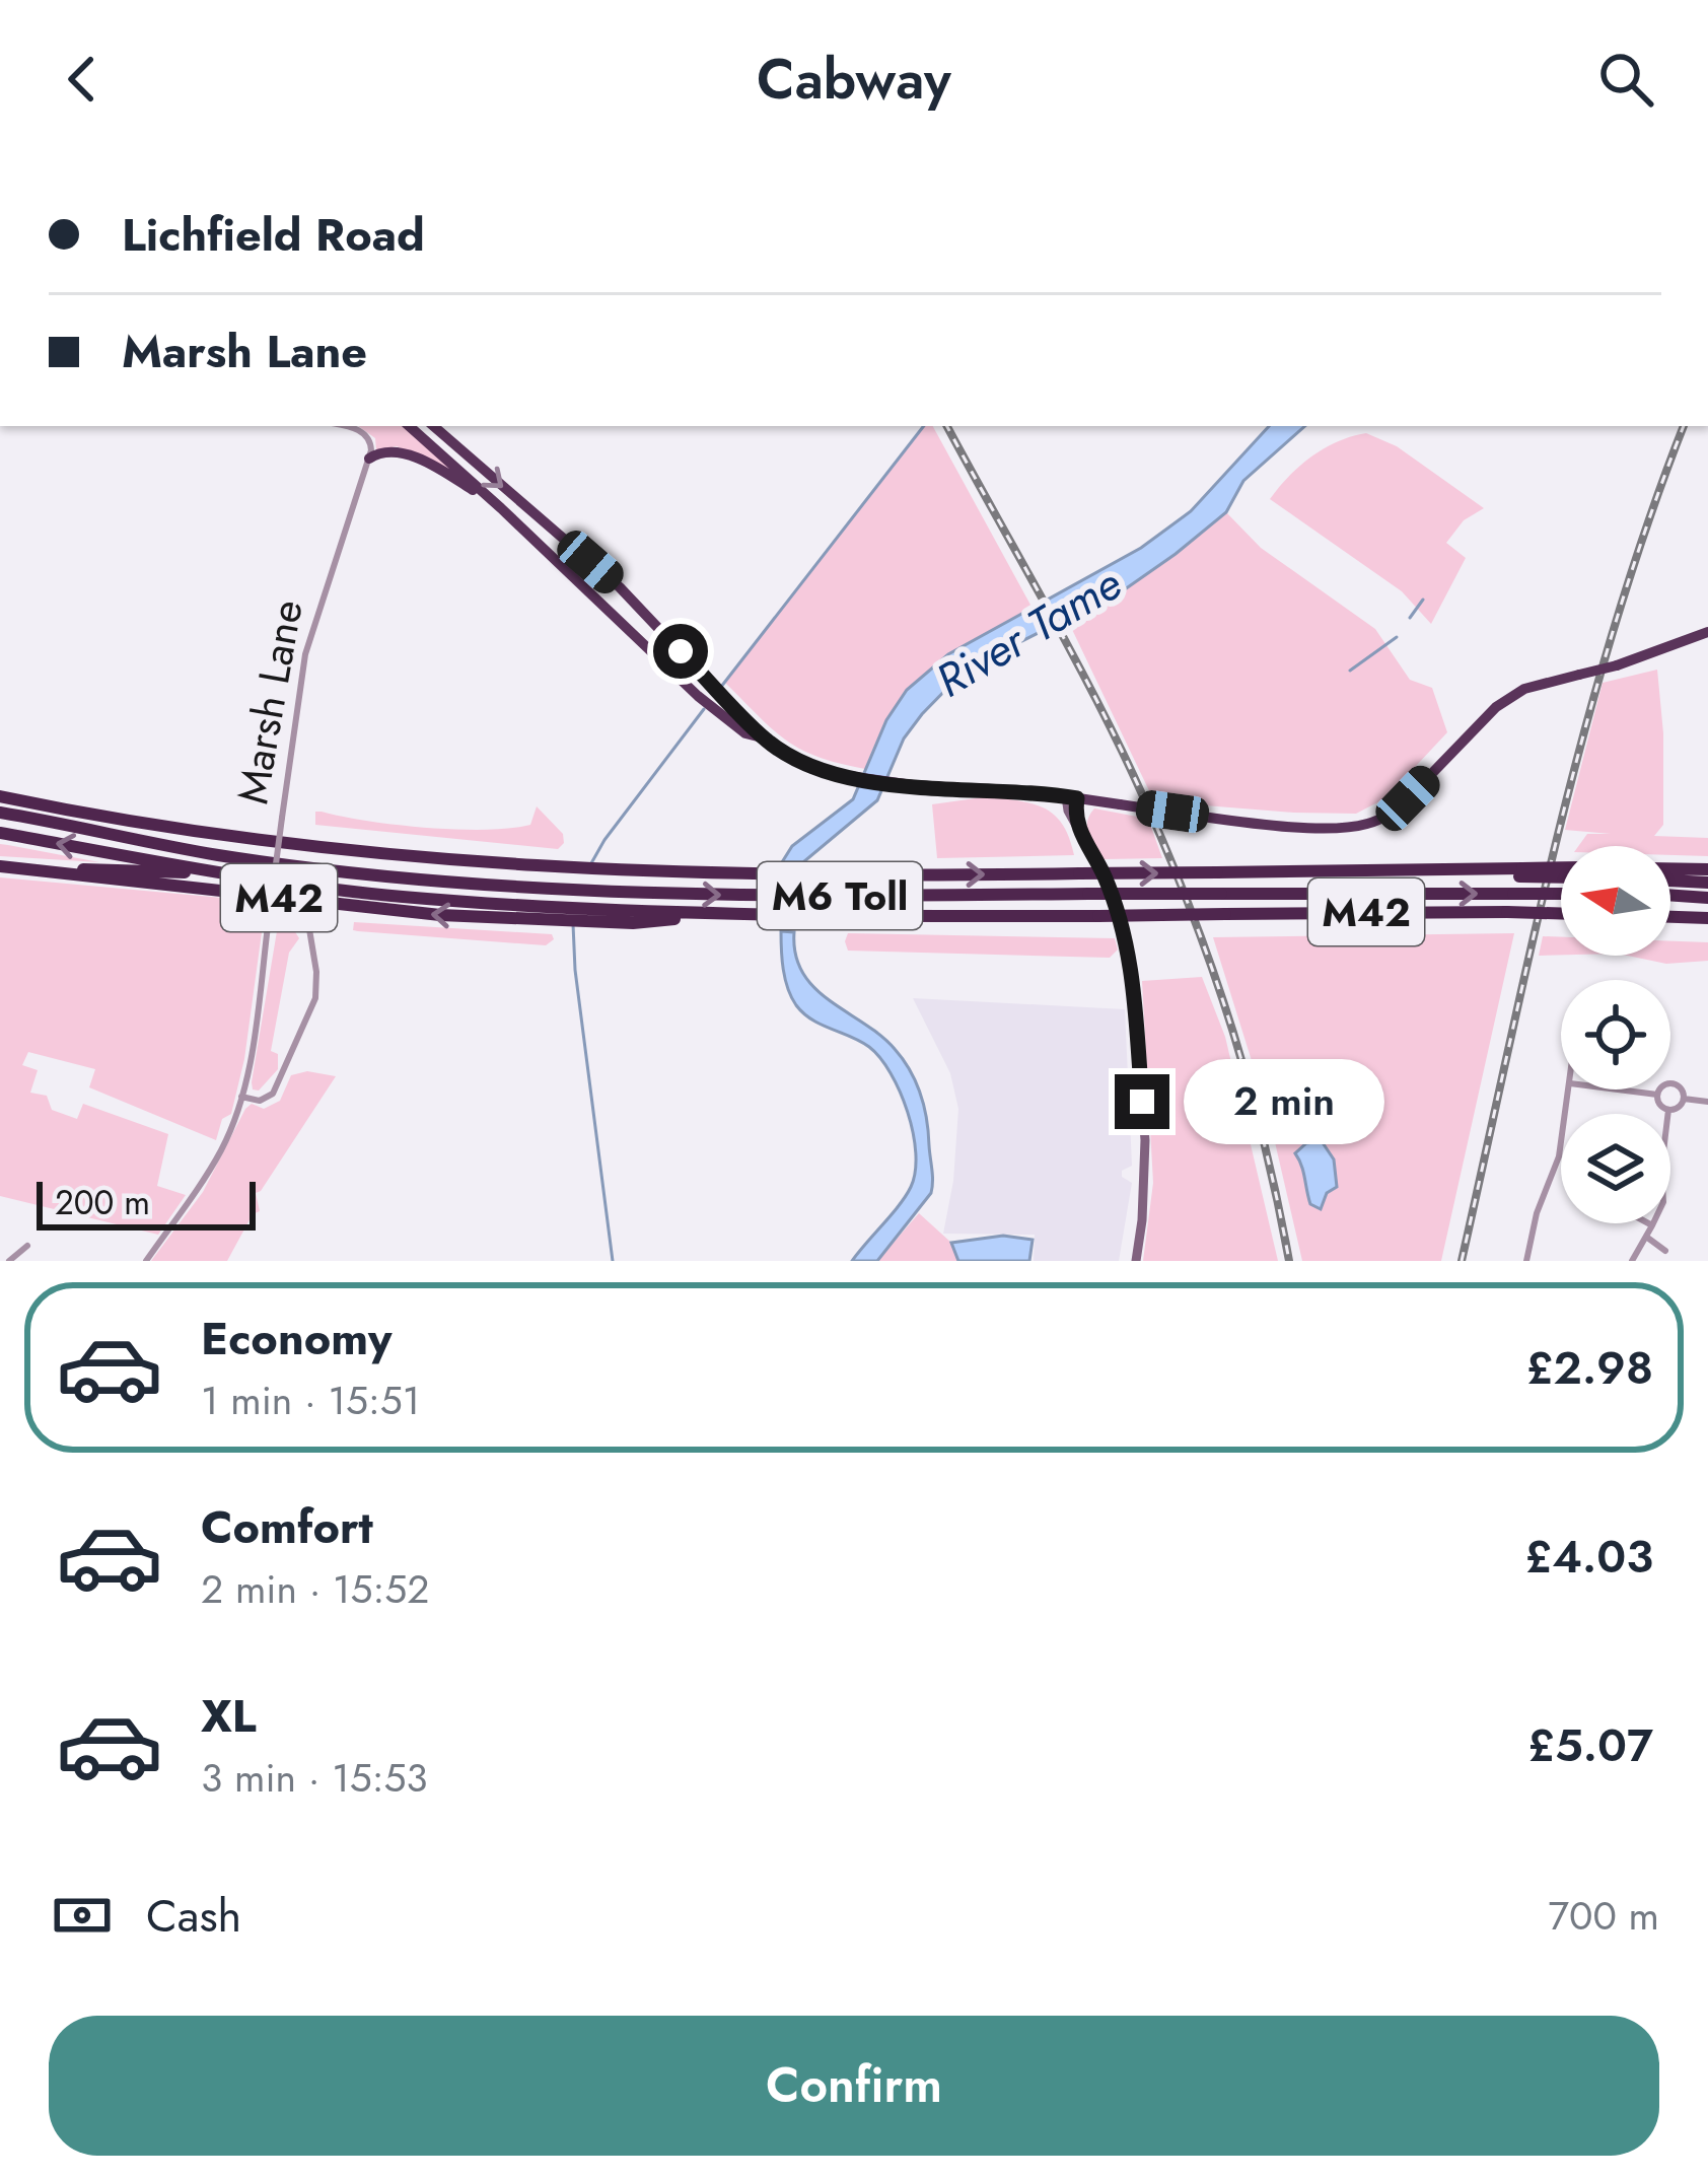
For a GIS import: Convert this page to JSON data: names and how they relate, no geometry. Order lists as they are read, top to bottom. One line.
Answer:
{"streets":{"highway":["M6 Toll","M42"],"street":["Marsh Lane"]},"water":["River Tame"],"scale_bar":"200 m","north":"left","page":{"header":"Cabway","banner":["Lichfield Road","Marsh Lane"],"bubble":"2 min","scale":"200 m","list":[{"name":"Economy","note":"1 min · 15:51","value":"£2.98"},{"name":"Comfort","note":"2 min · 15:52","value":"£4.03"},{"name":"XL","note":"3 min · 15:53","value":"£5.07"}],"pay":["Cash","700 m"],"buttons":"Confirm"}}
